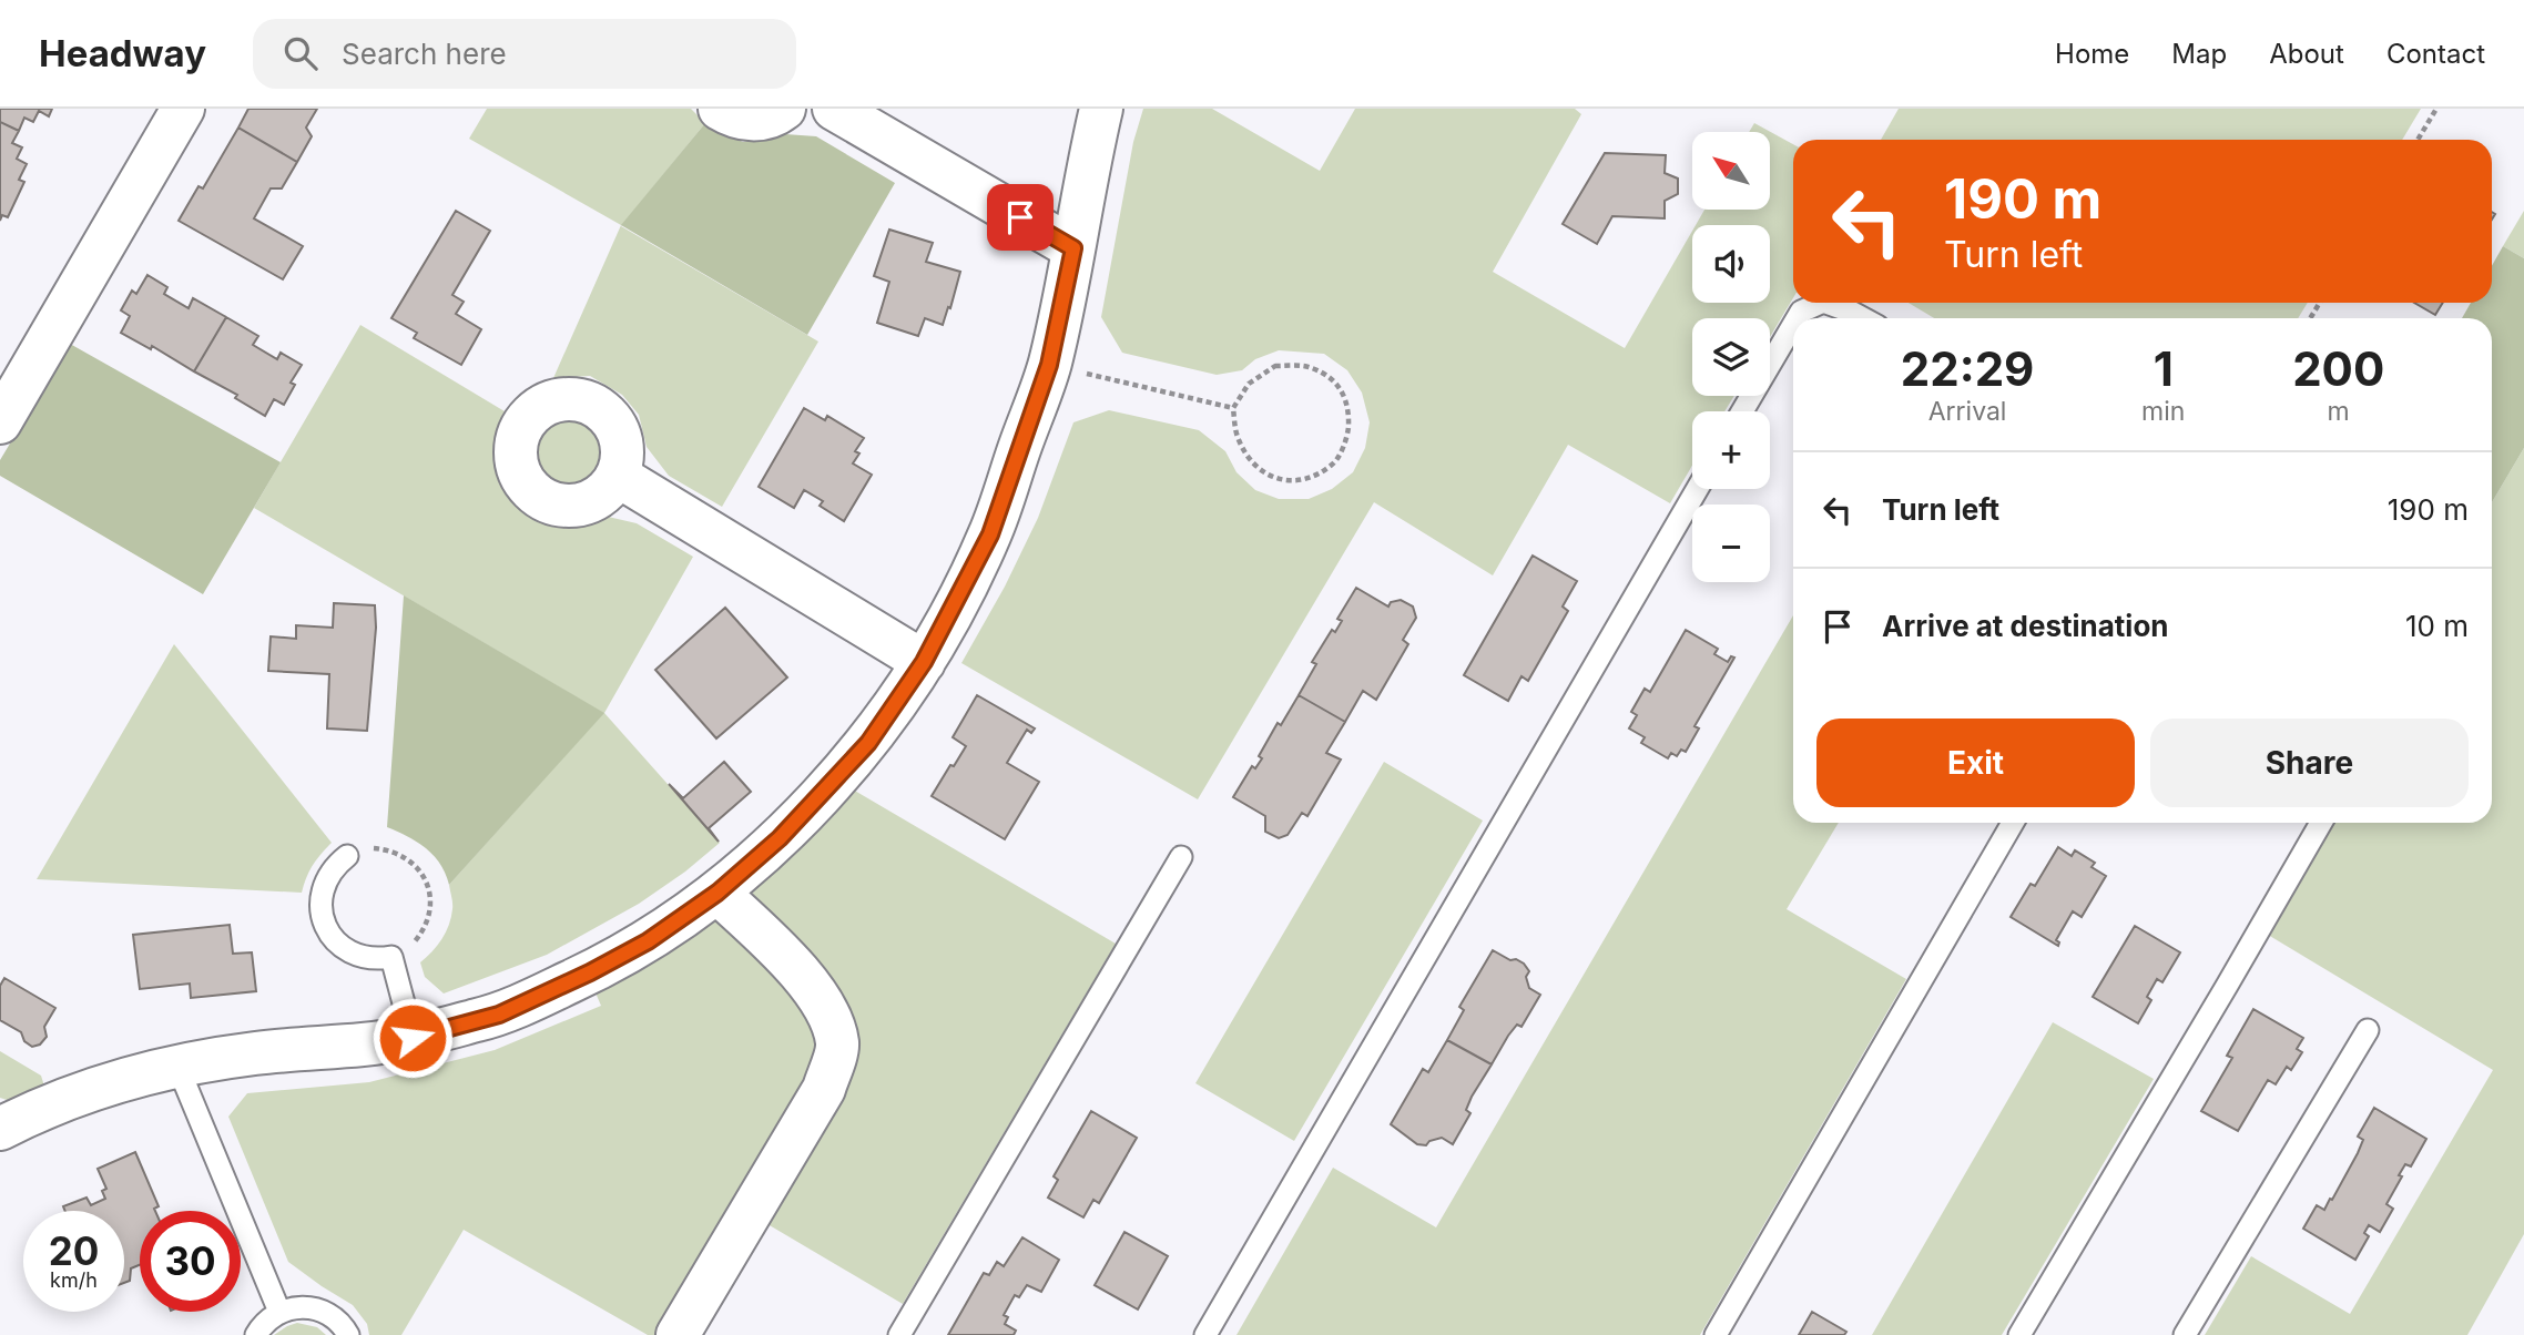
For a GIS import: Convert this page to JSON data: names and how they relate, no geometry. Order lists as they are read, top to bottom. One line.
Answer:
{"north":"top left","page":{"header":"Headway","search":"Search here","nav":["Home","Map","About","Contact"],"map_buttons":["+","−"],"turn":["190 m","Turn left"],"eta":["22:29","Arrival","1","min","200","m"],"list":[{"name":"Turn left","value":"190 m"},{"name":"Arrive at destination","value":"10 m"}],"buttons":["Exit","Share"],"speed":"20 km/h","limit":"30"}}
